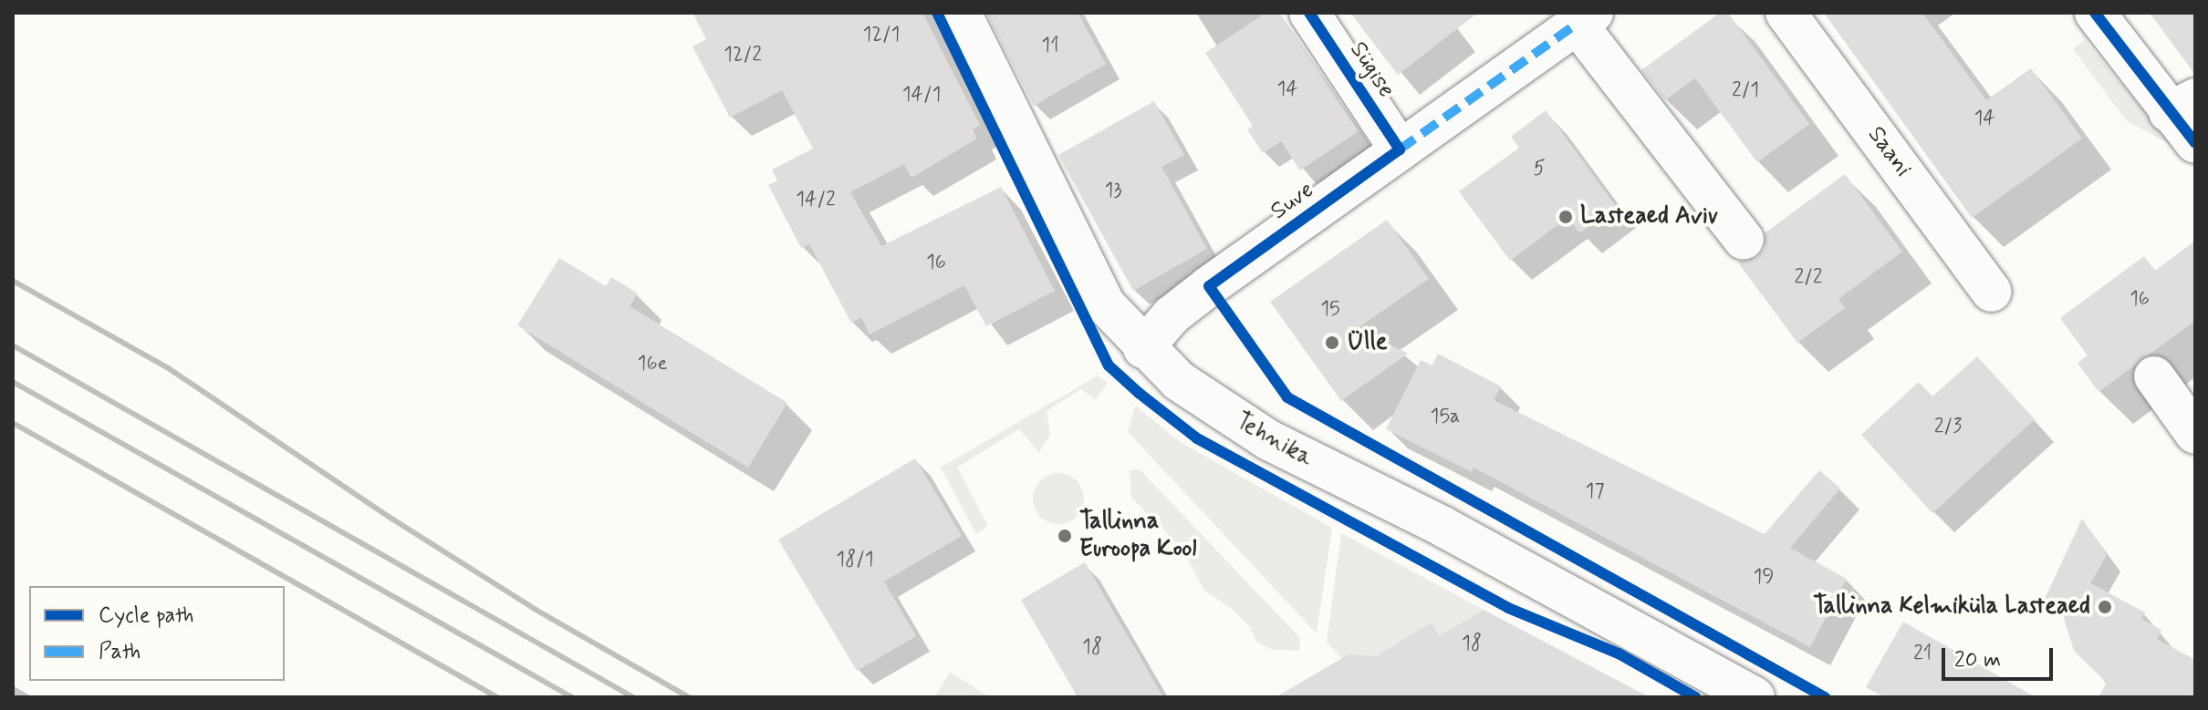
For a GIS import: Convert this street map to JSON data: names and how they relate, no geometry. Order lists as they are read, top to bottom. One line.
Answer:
{"streets":{"street":["Sügise","Saani","Suve","Tehnika"]},"crossings":[["Sügise","Suve"],["Suve","Tehnika"]],"places":["Lasteaed Aviv","Ülle","Tallinna Euroopa Kool","Tallinna Kelmiküla Lasteaed"],"house_numbers":["12/1","11","12/2","14","2/1","14/1","14","5","13","14/2","16","2/2","16","15","16e","15a","2/3","17","18/1","19","18","18","21"],"legend":["Cycle path","Path"],"scale_bar":"20 m"}
